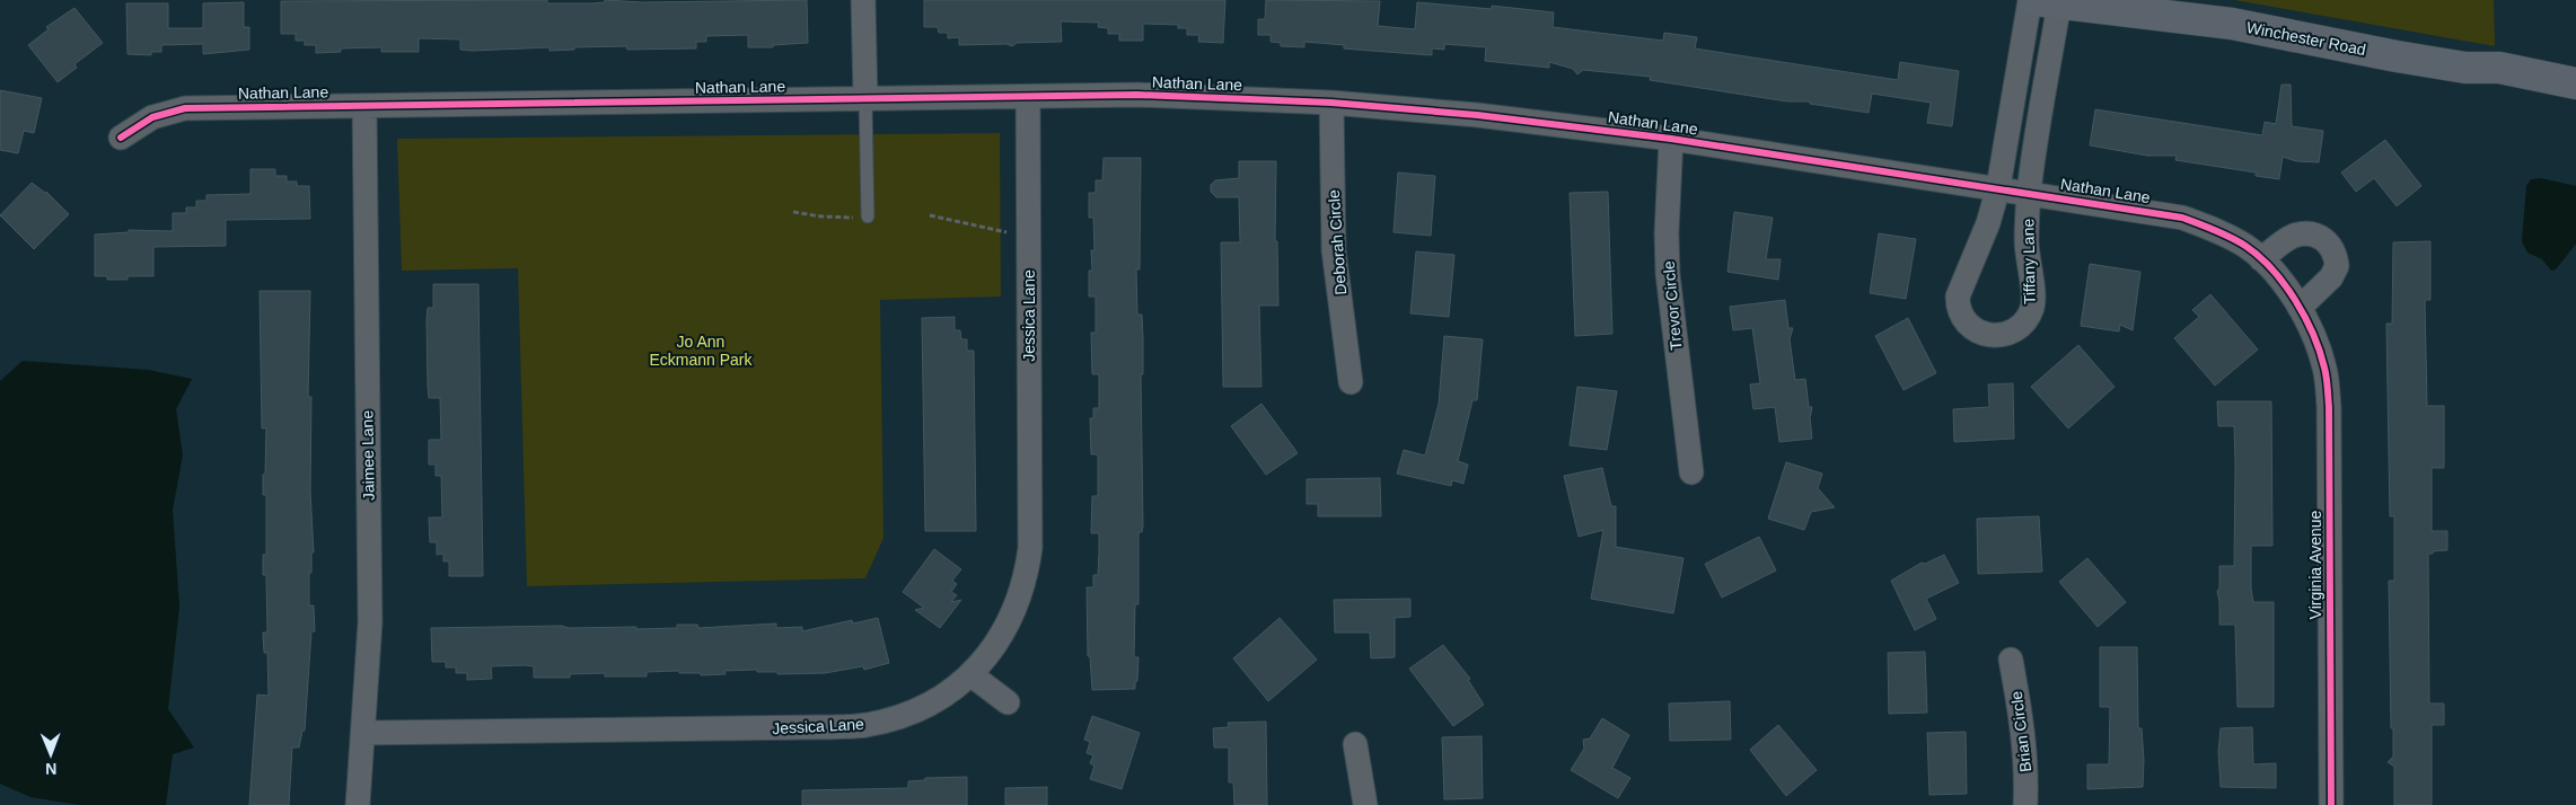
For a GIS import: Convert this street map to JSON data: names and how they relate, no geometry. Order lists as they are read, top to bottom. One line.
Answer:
{"streets":{"main road":["Winchester Road"],"street":["Nathan Lane","Deborah Circle","Tiffany Lane","Trevor Circle","Jessica Lane","Jaimee Lane","Virginia Avenue","Brian Circle"]},"crossings":[["Winchester Road","Tiffany Lane"],["Nathan Lane","Deborah Circle"],["Nathan Lane","Tiffany Lane"],["Nathan Lane","Trevor Circle"],["Nathan Lane","Jessica Lane"],["Nathan Lane","Jaimee Lane"],["Nathan Lane","Virginia Avenue"],["Jessica Lane","Jaimee Lane"]],"parks":["Jo Ann Eckmann Park"],"north":"bottom"}
